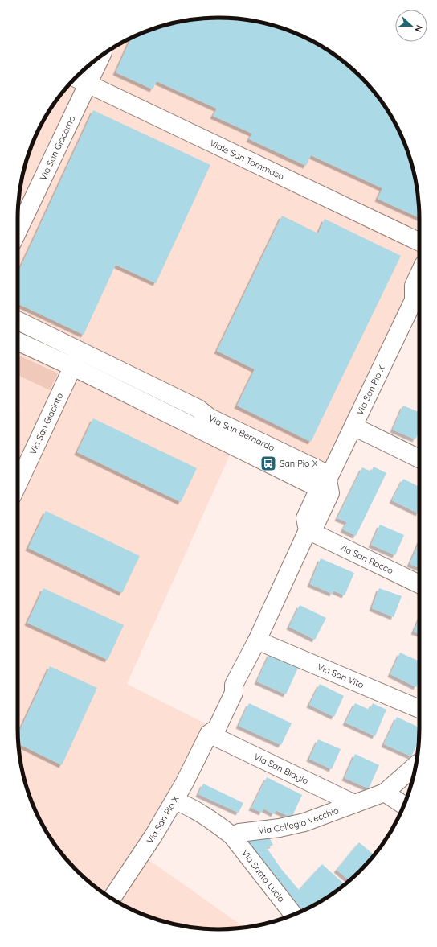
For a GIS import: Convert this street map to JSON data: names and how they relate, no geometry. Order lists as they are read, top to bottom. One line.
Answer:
{"streets":{"street":["Via San Giacomo","Viale San Tommaso","Via San Pio X","Via San Giacinto","Via San Bernardo","Via San Rocco","Via San Vito","Via San Biagio","Via Collegio Vecchio","Via Santa Lucia"]},"crossings":[["Via San Giacomo","Viale San Tommaso"],["Via San Pio X","Via San Bernardo"],["Via San Pio X","Via San Rocco"],["Via San Pio X","Via San Vito"],["Via San Pio X","Via San Biagio"],["Via San Giacinto","Via San Bernardo"],["Via San Biagio","Via Collegio Vecchio"],["Via Collegio Vecchio","Via Santa Lucia"]],"places":{"bus stop":["San Pio X"]},"north":"right"}
